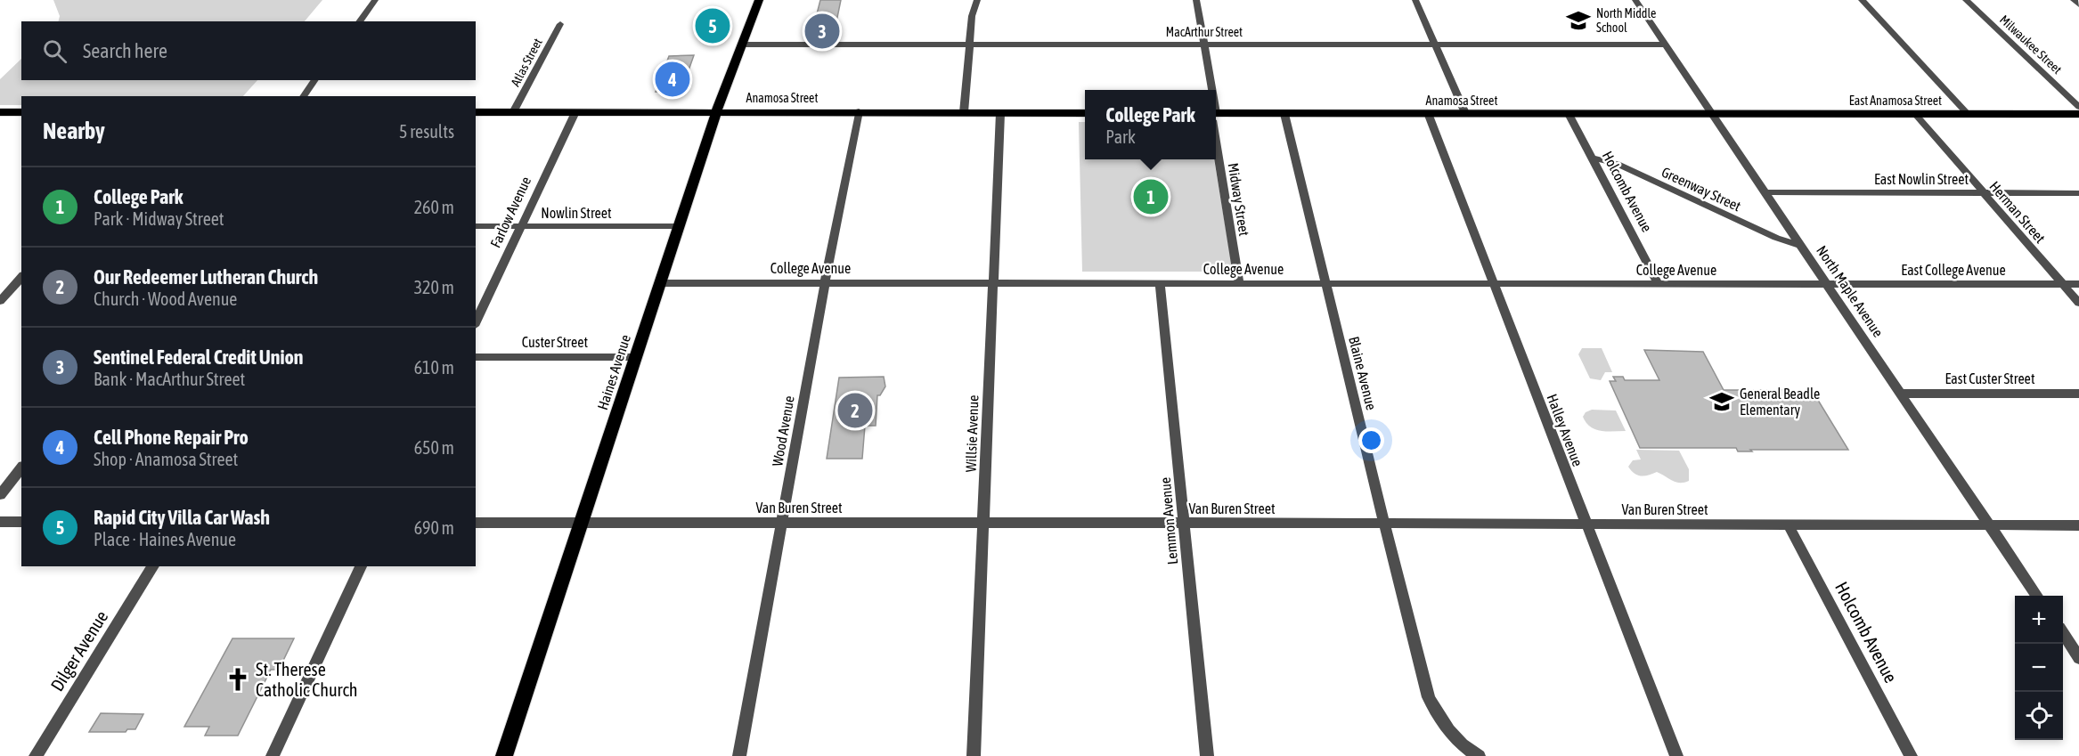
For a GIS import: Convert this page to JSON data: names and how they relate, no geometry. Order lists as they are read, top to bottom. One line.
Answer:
{"streets":{"main road":["Anamosa Street","East Anamosa Street","Haines Avenue"],"street":["MacArthur Street","Milwaukee Street","Atlas Street","East Nowlin Street","Greenway Street","Holcomb Avenue","Midway Street","Farlow Avenue","Herman Street","Nowlin Street","College Avenue","East College Avenue","North Maple Avenue","Custer Street","Blaine Avenue","East Custer Street","Halley Avenue","Wood Avenue","Willsie Avenue","Van Buren Street","Lemmon Avenue","Dilger Avenue"]},"crossings":[["MacArthur Street","Midway Street"],["MacArthur Street","North Maple Avenue"],["MacArthur Street","Haines Avenue"],["Atlas Street","Anamosa Street"],["Anamosa Street","East Anamosa Street"],["Anamosa Street","Holcomb Avenue"],["Anamosa Street","Farlow Avenue"],["Anamosa Street","North Maple Avenue"],["Anamosa Street","Haines Avenue"],["Anamosa Street","Blaine Avenue"],["Anamosa Street","Halley Avenue"],["Anamosa Street","Wood Avenue"],["Anamosa Street","Willsie Avenue"],["East Anamosa Street","Herman Street"],["East Anamosa Street","North Maple Avenue"],["East Nowlin Street","Herman Street"],["East Nowlin Street","North Maple Avenue"],["Greenway Street","Holcomb Avenue"],["Greenway Street","North Maple Avenue"],["Holcomb Avenue","College Avenue"],["Holcomb Avenue","Van Buren Street"],["Midway Street","College Avenue"],["Farlow Avenue","Nowlin Street"],["Herman Street","East College Avenue"],["Nowlin Street","Haines Avenue"],["College Avenue","East College Avenue"],["College Avenue","North Maple Avenue"],["College Avenue","Haines Avenue"],["College Avenue","Blaine Avenue"],["College Avenue","Halley Avenue"],["College Avenue","Wood Avenue"],["College Avenue","Willsie Avenue"],["College Avenue","Lemmon Avenue"],["East College Avenue","North Maple Avenue"],["North Maple Avenue","East Custer Street"],["North Maple Avenue","Van Buren Street"],["Custer Street","Haines Avenue"],["Haines Avenue","Van Buren Street"],["Blaine Avenue","Van Buren Street"],["Halley Avenue","Van Buren Street"],["Wood Avenue","Van Buren Street"],["Willsie Avenue","Van Buren Street"],["Van Buren Street","Lemmon Avenue"]],"places":{"school or university":["North Middle School","General Beadle Elementary"],"church":["St. Therese Catholic Church"]},"page":{"pins":["5","3","4","1","2"],"search":"Search here","popup":["College Park","Park"],"heading":["Nearby","5 results"],"list":[{"mark":"1","name":"College Park","note":"Park · Midway Street","value":"260 m"},{"mark":"2","name":"Our Redeemer Lutheran Church","note":"Church · Wood Avenue","value":"320 m"},{"mark":"3","name":"Sentinel Federal Credit Union","note":"Bank · MacArthur Street","value":"610 m"},{"mark":"4","name":"Cell Phone Repair Pro","note":"Shop · Anamosa Street","value":"650 m"},{"mark":"5","name":"Rapid City Villa Car Wash","note":"Place · Haines Avenue","value":"690 m"}],"map_buttons":["+","−"]}}
